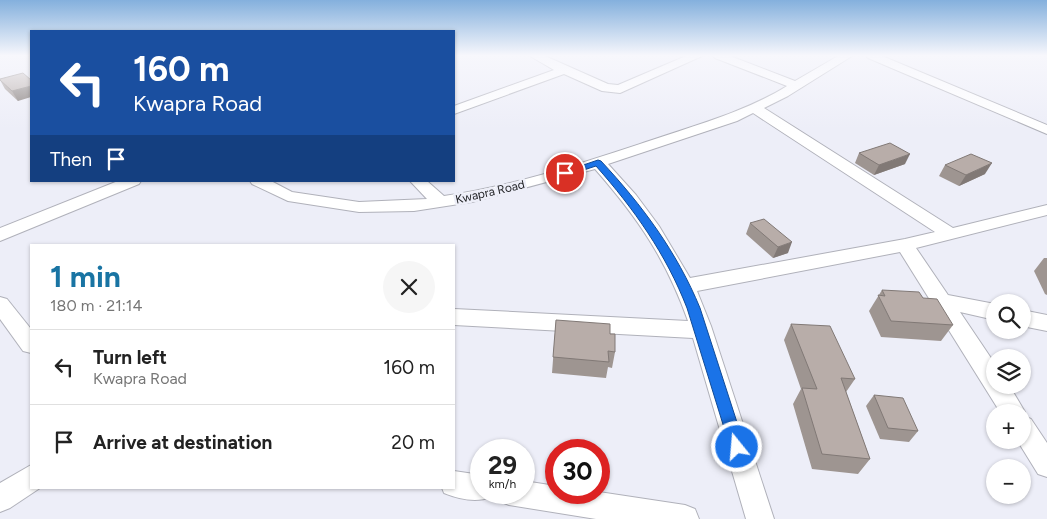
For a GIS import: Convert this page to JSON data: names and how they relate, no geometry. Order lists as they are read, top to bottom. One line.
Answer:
{"streets":{"street":["Kwapra Road"]},"page":{"turn":["160 m","Kwapra Road"],"then":"Then","heading":["1 min","180 m · 21:14"],"map_buttons":["+","−"],"list":[{"name":"Turn left","note":"Kwapra Road","value":"160 m"},{"name":"Arrive at destination","value":"20 m"}],"speed":"29 km/h","limit":"30"}}
